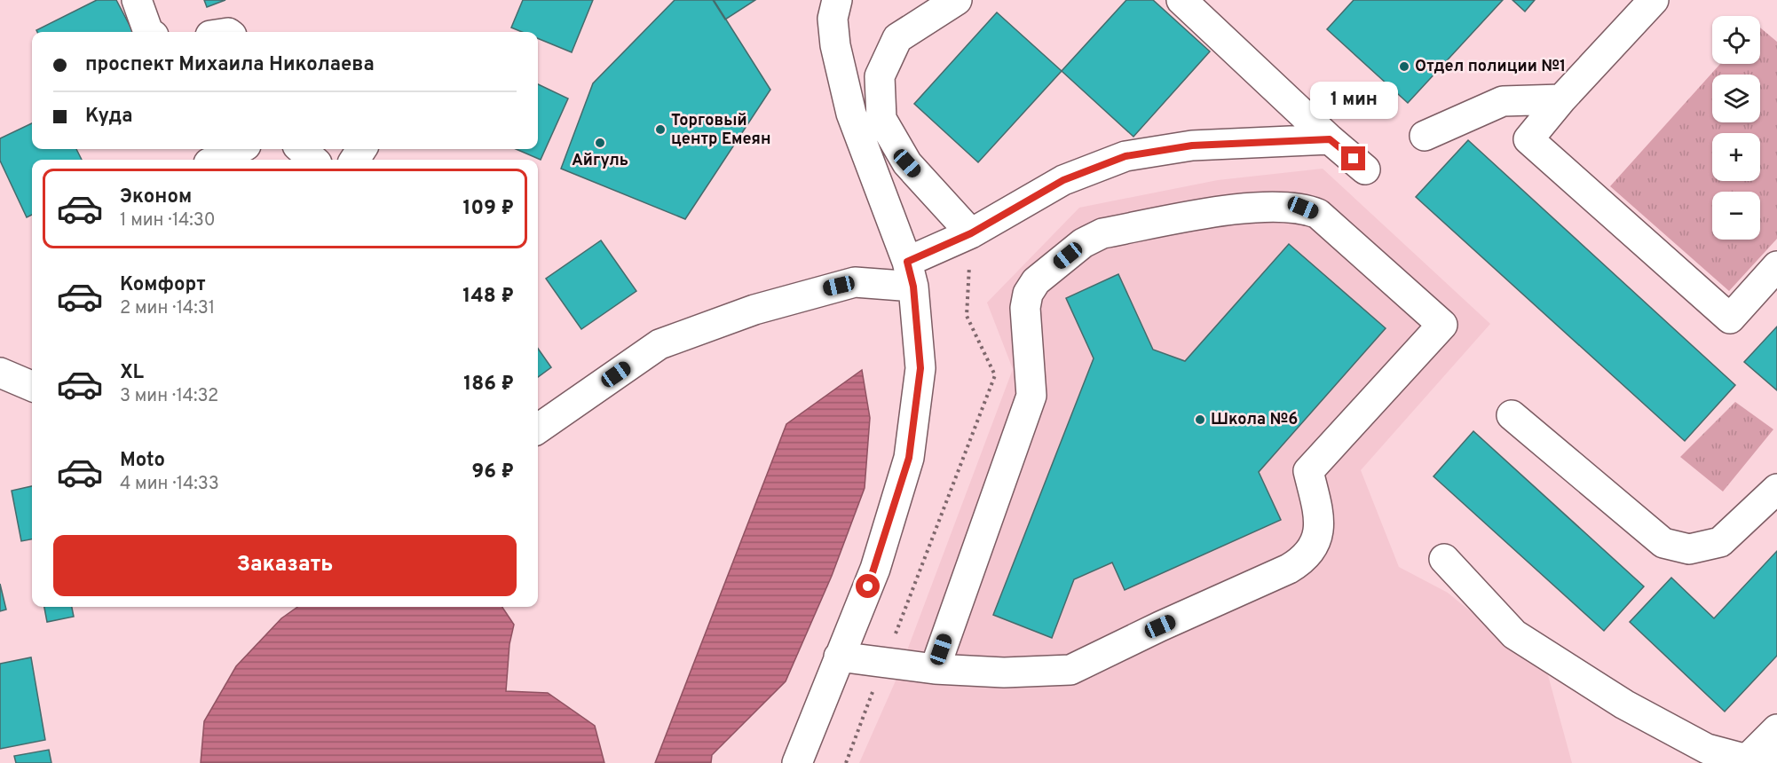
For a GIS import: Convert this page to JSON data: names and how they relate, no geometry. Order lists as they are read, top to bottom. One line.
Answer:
{"places":["Отдел полиции №1","Торговый центр Емеян","Айгуль","Школа №6"],"page":{"map_buttons":["+","−"],"banner":["проспект Михаила Николаева","Куда"],"bubble":"1 мин","list":[{"name":"Эконом","note":"1 мин · 14:30","value":"109 ₽"},{"name":"Комфорт","note":"2 мин · 14:31","value":"148 ₽"},{"name":"XL","note":"3 мин · 14:32","value":"186 ₽"},{"name":"Moto","note":"4 мин · 14:33","value":"96 ₽"}],"buttons":"Заказать"}}
